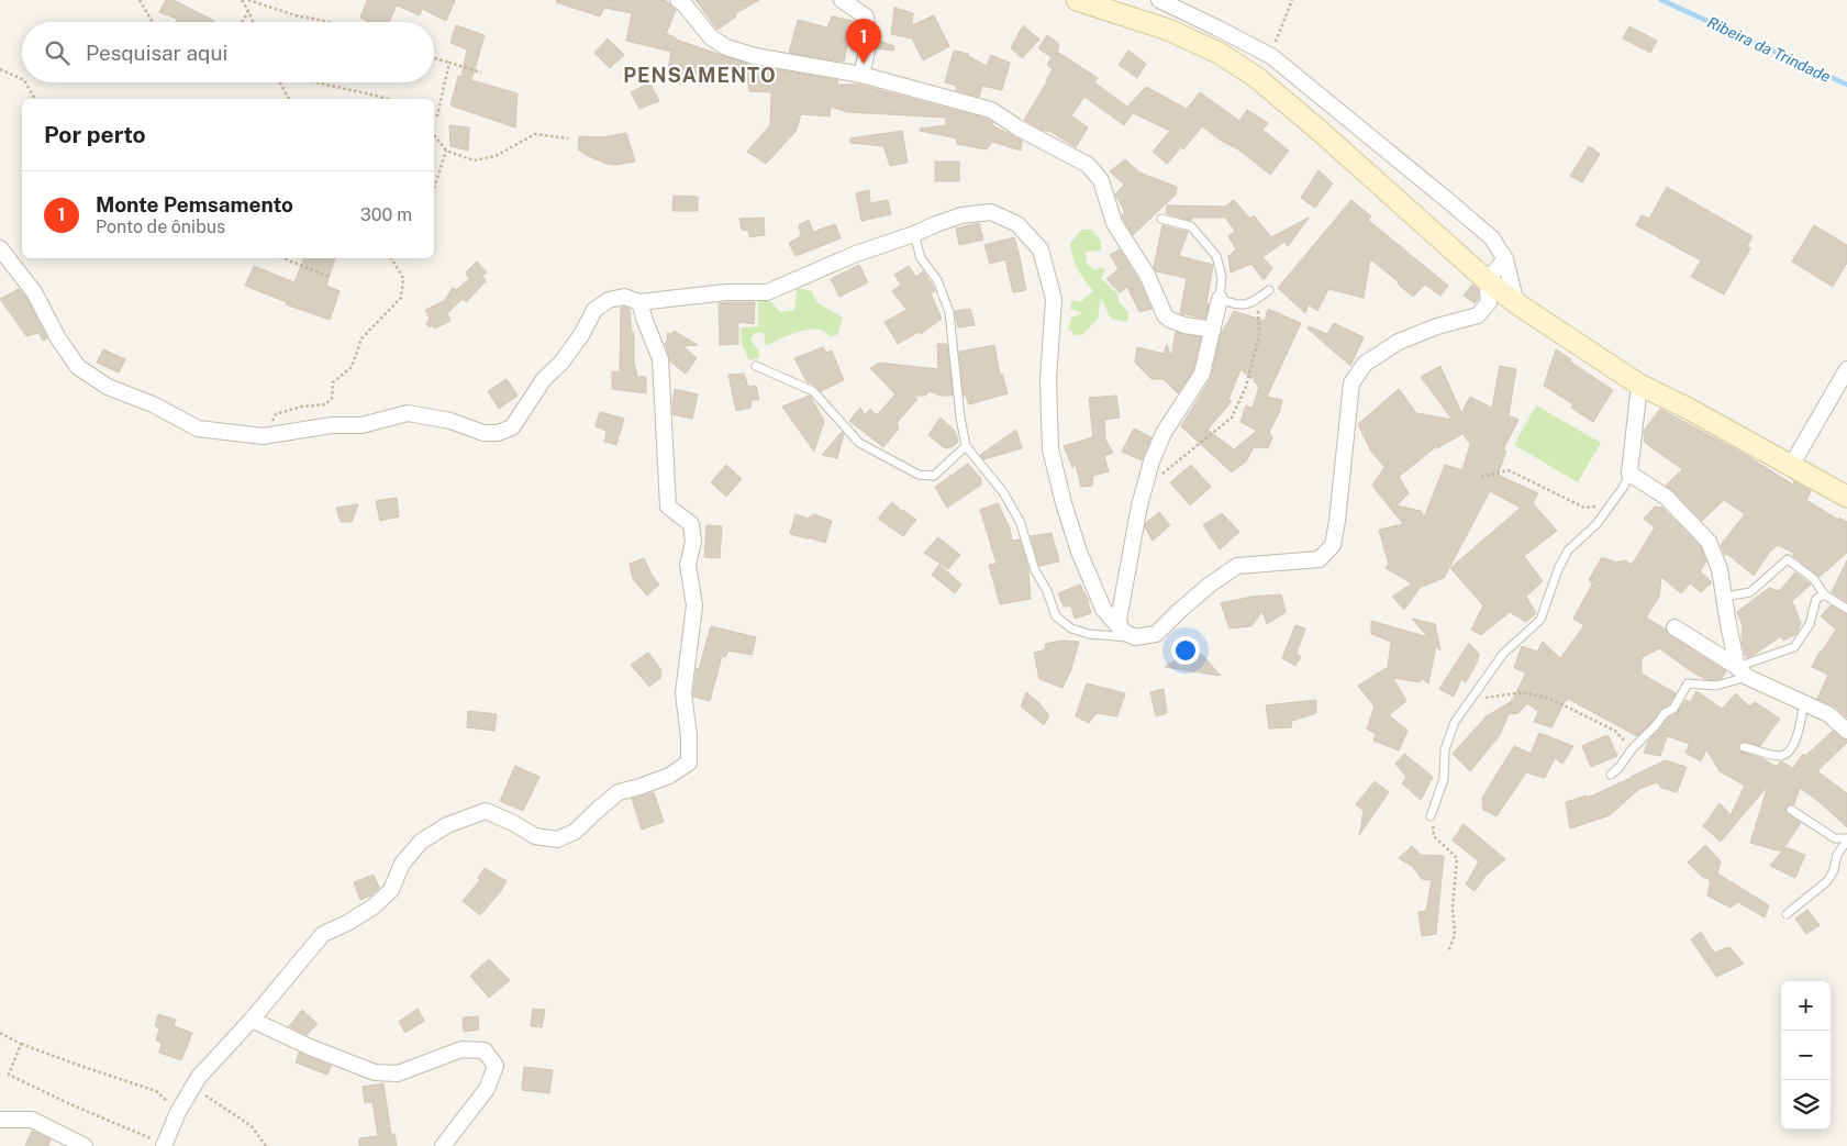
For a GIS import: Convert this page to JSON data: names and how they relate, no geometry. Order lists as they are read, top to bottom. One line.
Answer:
{"districts":["PENSAMENTO"],"water":["Ribeira da Trindade"],"page":{"pins":"1","search":"Pesquisar aqui","heading":"Por perto","list":[{"mark":"1","name":"Monte Pemsamento","note":"Ponto de ônibus","value":"300 m"}],"map_buttons":["+","−"]}}
